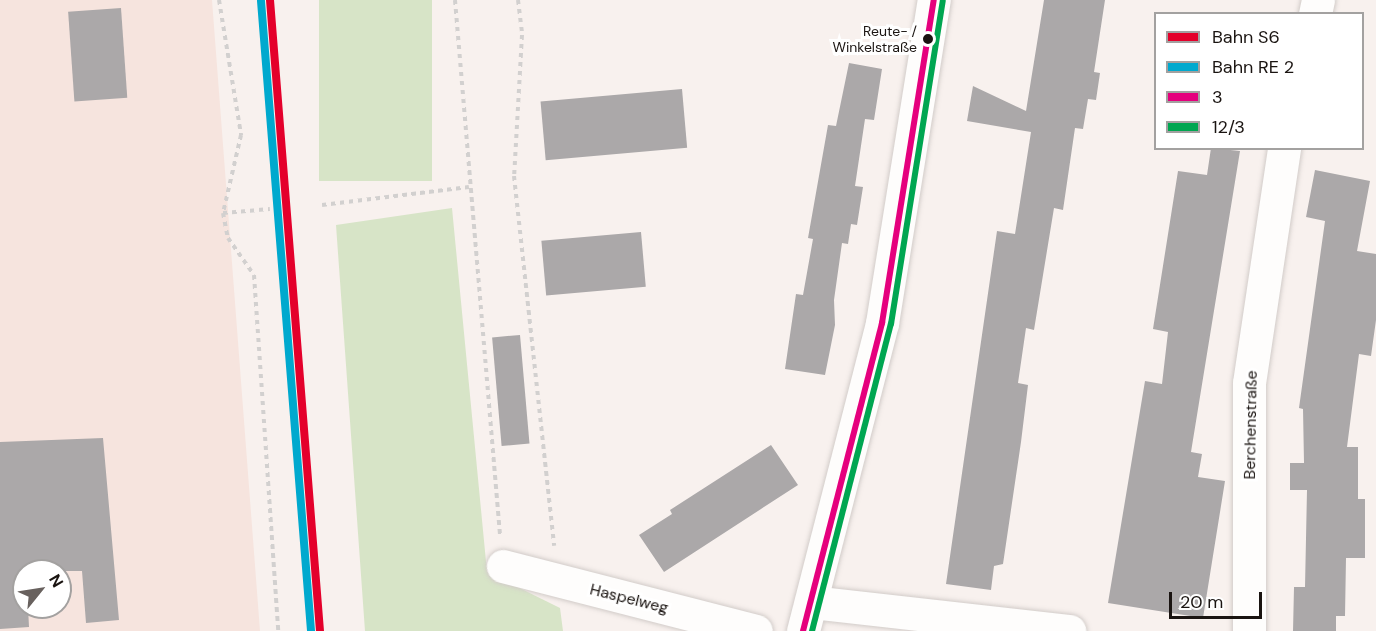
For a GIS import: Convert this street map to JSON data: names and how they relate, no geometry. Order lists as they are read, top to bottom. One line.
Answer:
{"streets":{"street":["Berchenstraße","Haspelweg"]},"places":["Reute- / Winkelstraße"],"lines":["rail line S6","transit line 3","transit line 12/3"],"legend":["Bahn S6","Bahn RE 2","3","12/3"],"scale_bar":"20 m","north":"top right"}
